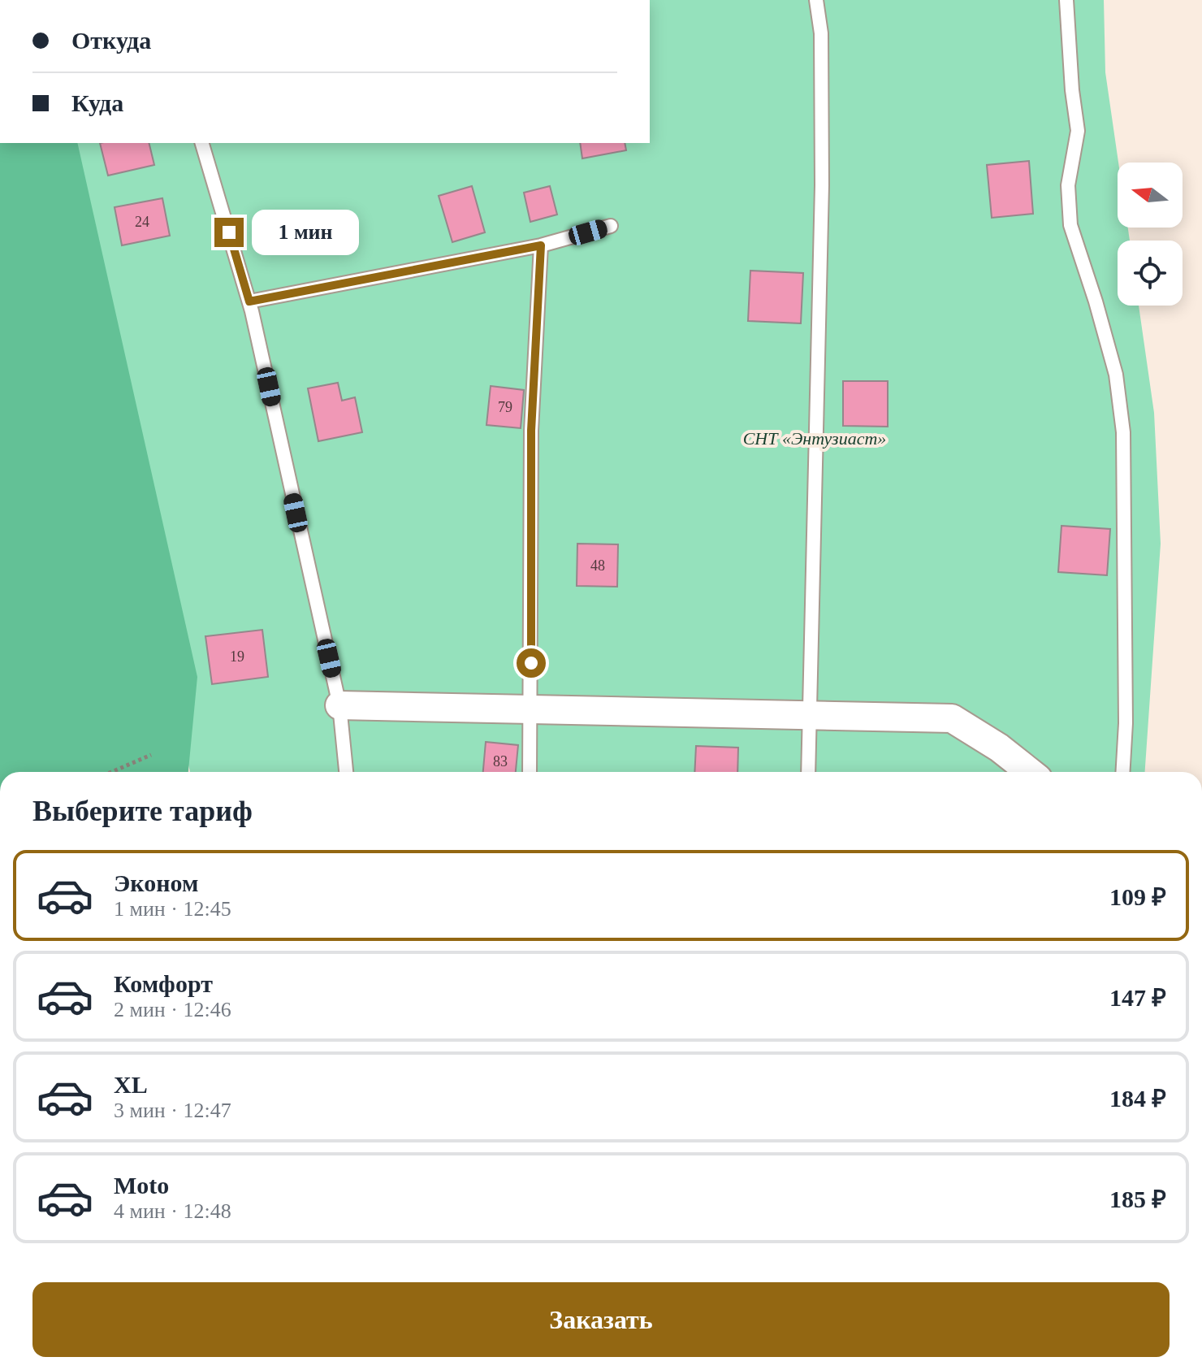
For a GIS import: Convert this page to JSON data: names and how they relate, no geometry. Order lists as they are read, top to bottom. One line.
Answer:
{"parks":["СНТ «Энтузиаст»"],"house_numbers":["24","79","48","19","83"],"north":"left","page":{"banner":["Откуда","Куда"],"bubble":"1 мин","heading":"Выберите тариф","list":[{"name":"Эконом","note":"1 мин · 12:45","value":"109 ₽"},{"name":"Комфорт","note":"2 мин · 12:46","value":"147 ₽"},{"name":"XL","note":"3 мин · 12:47","value":"184 ₽"},{"name":"Moto","note":"4 мин · 12:48","value":"185 ₽"}],"buttons":"Заказать"}}
